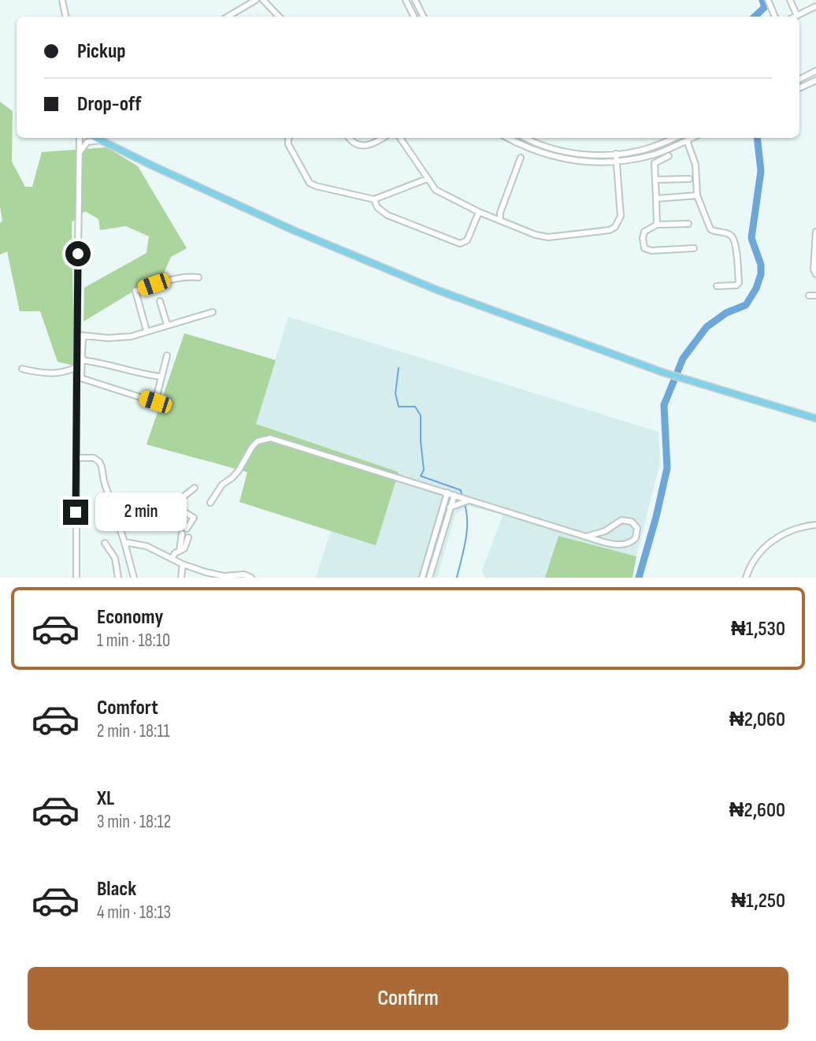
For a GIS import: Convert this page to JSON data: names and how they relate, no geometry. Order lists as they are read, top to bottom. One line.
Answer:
{"page":{"banner":["Pickup","Drop-off"],"bubble":"2 min","list":[{"name":"Economy","note":"1 min · 18:10","value":"₦1,530"},{"name":"Comfort","note":"2 min · 18:11","value":"₦2,060"},{"name":"XL","note":"3 min · 18:12","value":"₦2,600"},{"name":"Black","note":"4 min · 18:13","value":"₦1,250"}],"buttons":"Confirm"}}
